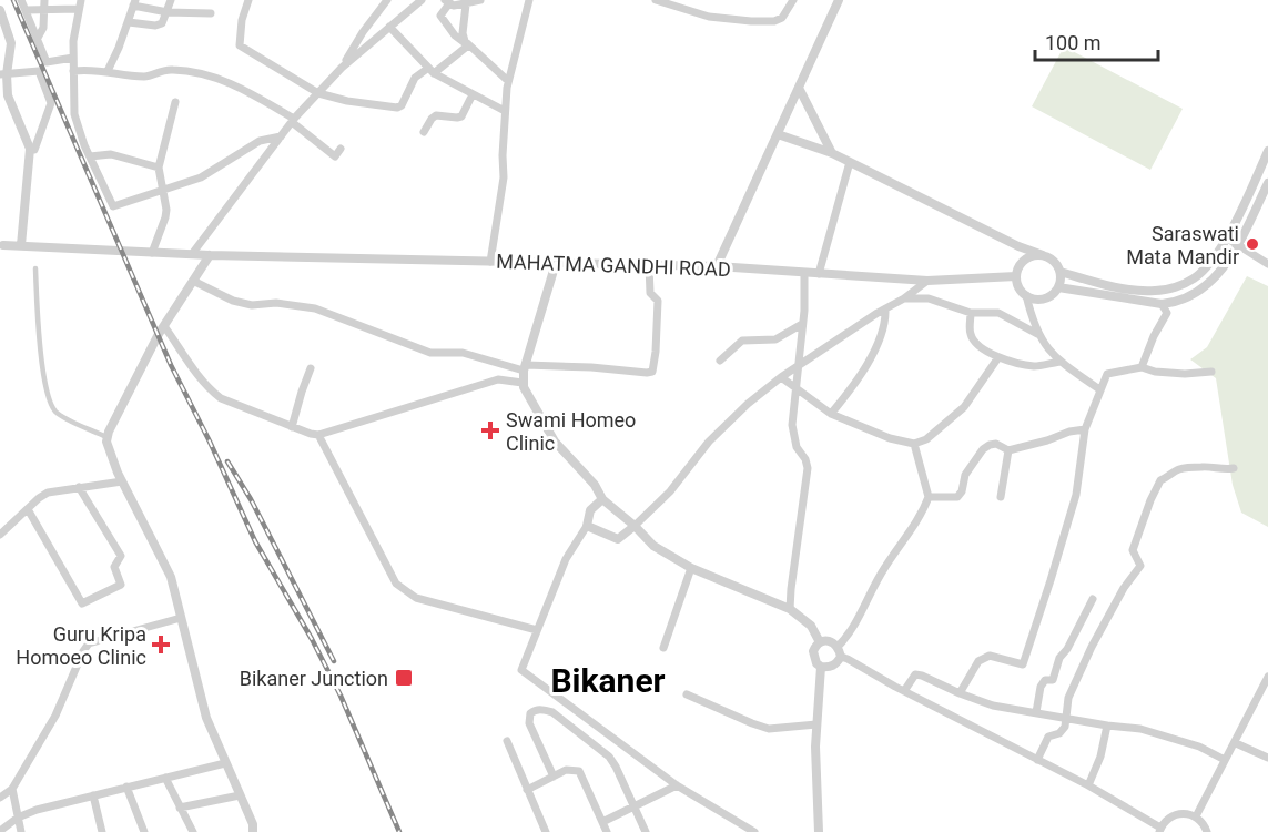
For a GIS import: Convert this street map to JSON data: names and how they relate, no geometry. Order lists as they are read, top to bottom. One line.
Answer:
{"streets":{"street":["MAHATMA GANDHI ROAD"]},"districts":["Bikaner"],"places":{"other":["Saraswati Mata Mandir"],"health":["Swami Homeo Clinic","Guru Kripa Homoeo Clinic"],"transit":["Bikaner Junction"]},"scale_bar":"100 m"}
